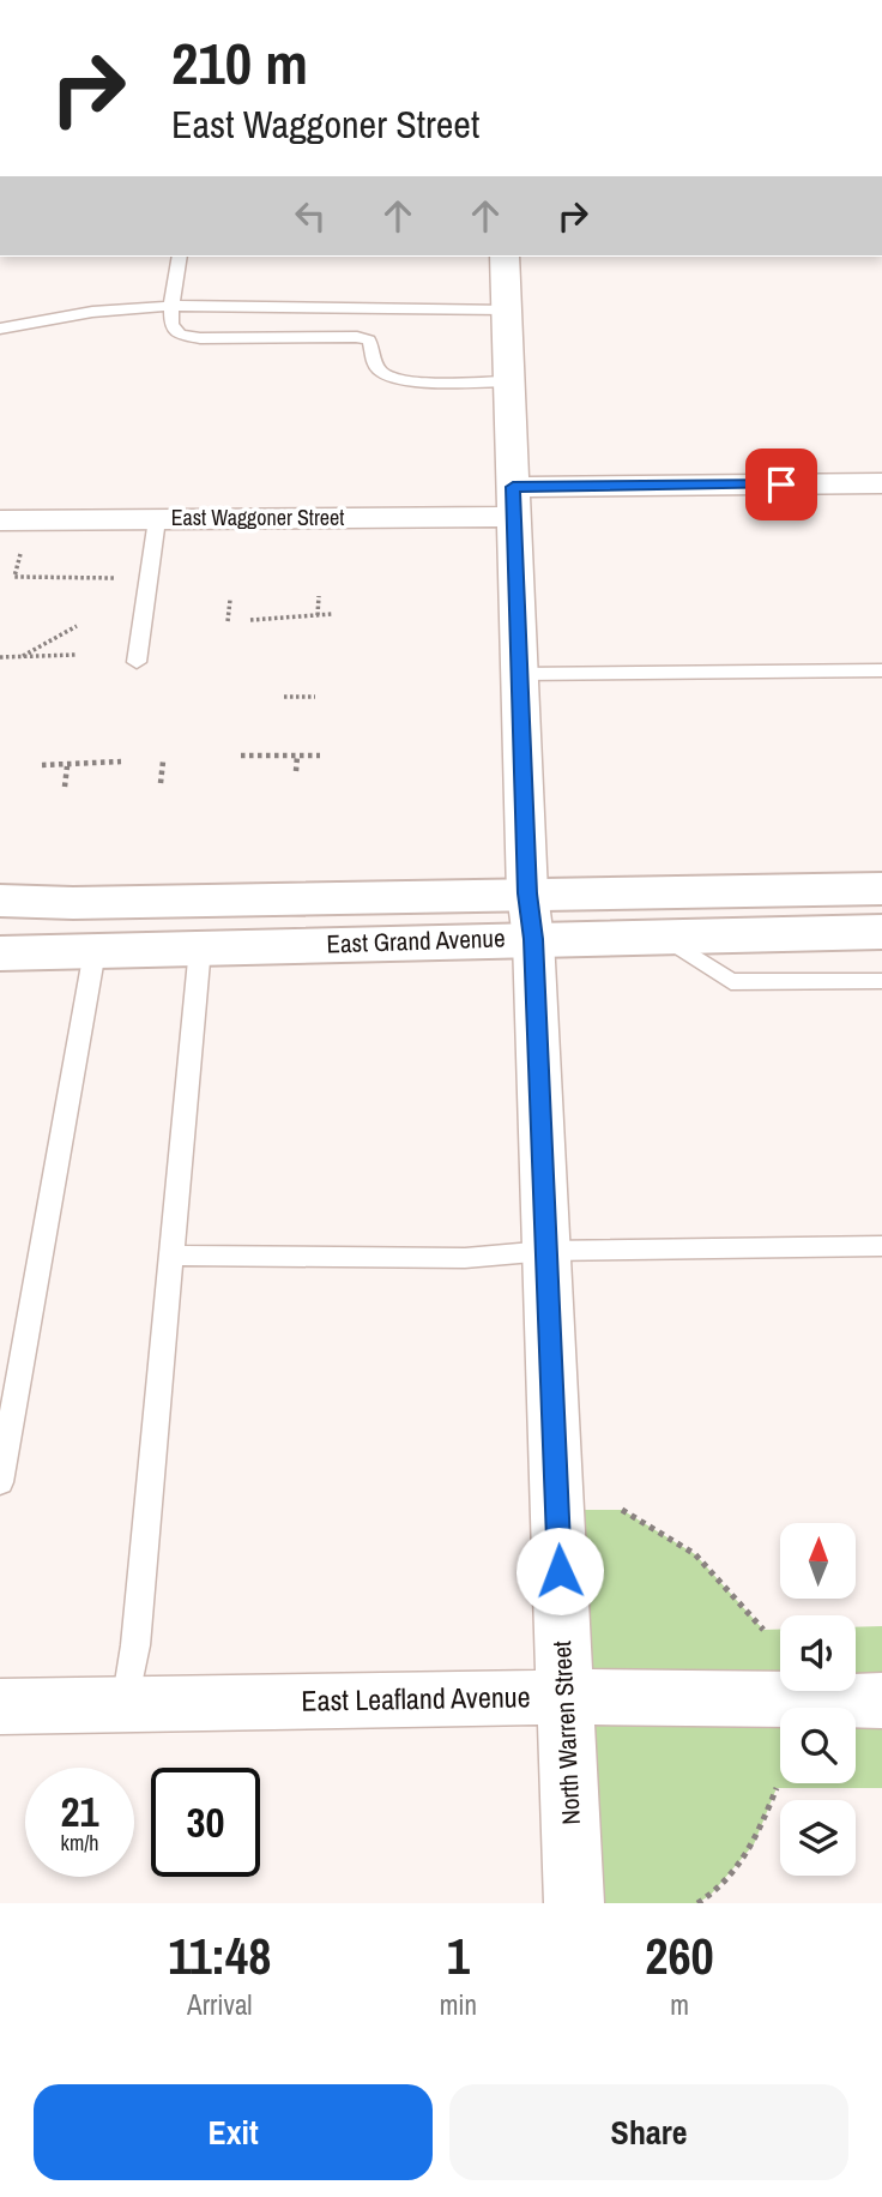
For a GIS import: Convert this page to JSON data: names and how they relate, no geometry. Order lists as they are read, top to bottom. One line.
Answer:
{"streets":{"street":["East Waggoner Street","East Grand Avenue","East Leafland Avenue","North Warren Street"]},"crossings":[["East Waggoner Street","North Warren Street"],["East Grand Avenue","North Warren Street"],["East Leafland Avenue","North Warren Street"]],"north":"top","page":{"turn":["210 m","East Waggoner Street"],"speed":"21 km/h","limit":"30","eta":["11:48","Arrival","1","min","260","m"],"buttons":["Exit","Share"]}}
